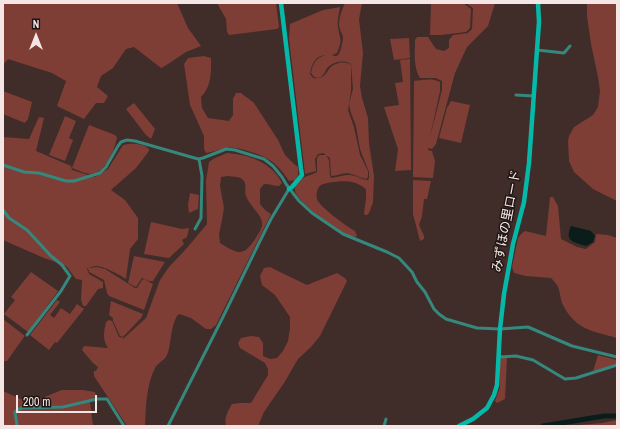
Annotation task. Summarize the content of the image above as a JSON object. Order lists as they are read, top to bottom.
{
  "streets": {
    "street": ["みずほの里ロード"]
  },
  "scale_bar": "200 m",
  "north": "top"
}
